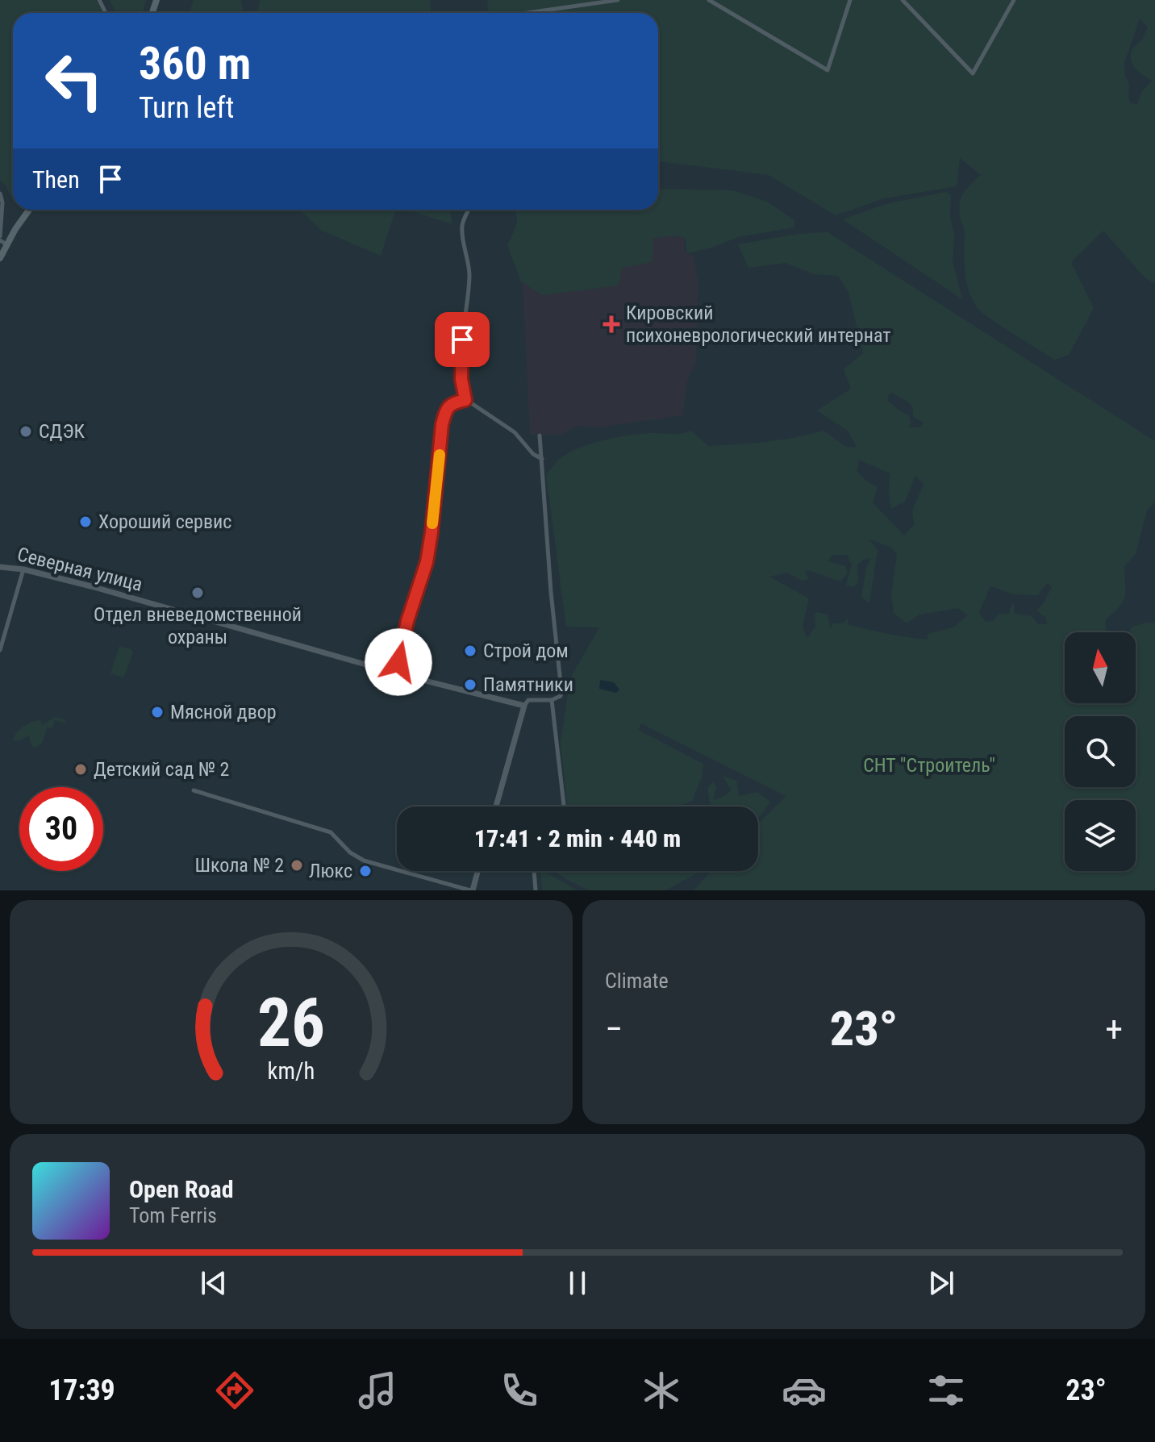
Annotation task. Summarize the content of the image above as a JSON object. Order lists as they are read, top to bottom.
{
  "streets": {
    "street": ["Северная улица"]
  },
  "parks": ["СНТ \"Строитель\""],
  "places": {
    "health": ["Кировский психоневрологический интернат"],
    "other": [
      "СДЭК",
      "Хороший сервис",
      "Отдел вневедомственной охраны",
      "Строй дом",
      "Памятники",
      "Мясной двор",
      "Детский сад № 2",
      "Школа № 2",
      "Люкс"
    ]
  },
  "north": "top",
  "page": {
    "turn": ["360 m", "Turn left"],
    "then": "Then",
    "limit": "30",
    "trip": "17:41 · 2 min · 440 m",
    "tile": "Climate",
    "heat": ["−", "23°", "+"],
    "song": ["Open Road", "Tom Ferris"],
    "tabs": ["17:39", "23°"],
    "gauge": ["26", "km/h"]
  }
}
